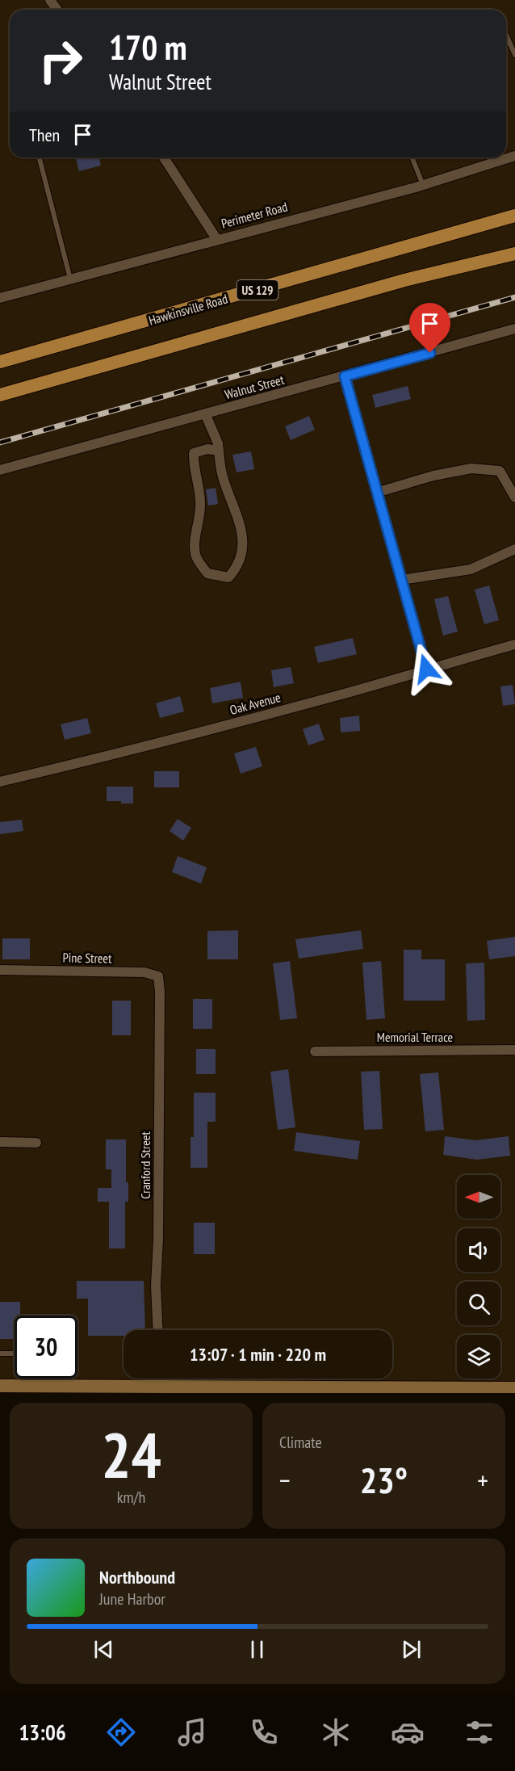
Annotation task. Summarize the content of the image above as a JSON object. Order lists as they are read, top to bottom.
{
  "streets": {
    "main road": ["US 129", "Hawkinsville Road"],
    "street": [
      "Perimeter Road",
      "Walnut Street",
      "Oak Avenue",
      "Pine Street",
      "Memorial Terrace",
      "Cranford Street"
    ]
  },
  "crossings": [
    ["Pine Street", "Cranford Street"]
  ],
  "north": "left",
  "page": {
    "turn": ["170 m", "Walnut Street"],
    "then": "Then",
    "limit": "30",
    "trip": "13:07 · 1 min · 220 m",
    "tile": [
      ["24", "km/h"],
      "Climate"
    ],
    "heat": ["−", "23°", "+"],
    "song": ["Northbound", "June Harbor"],
    "tabs": "13:06"
  }
}
